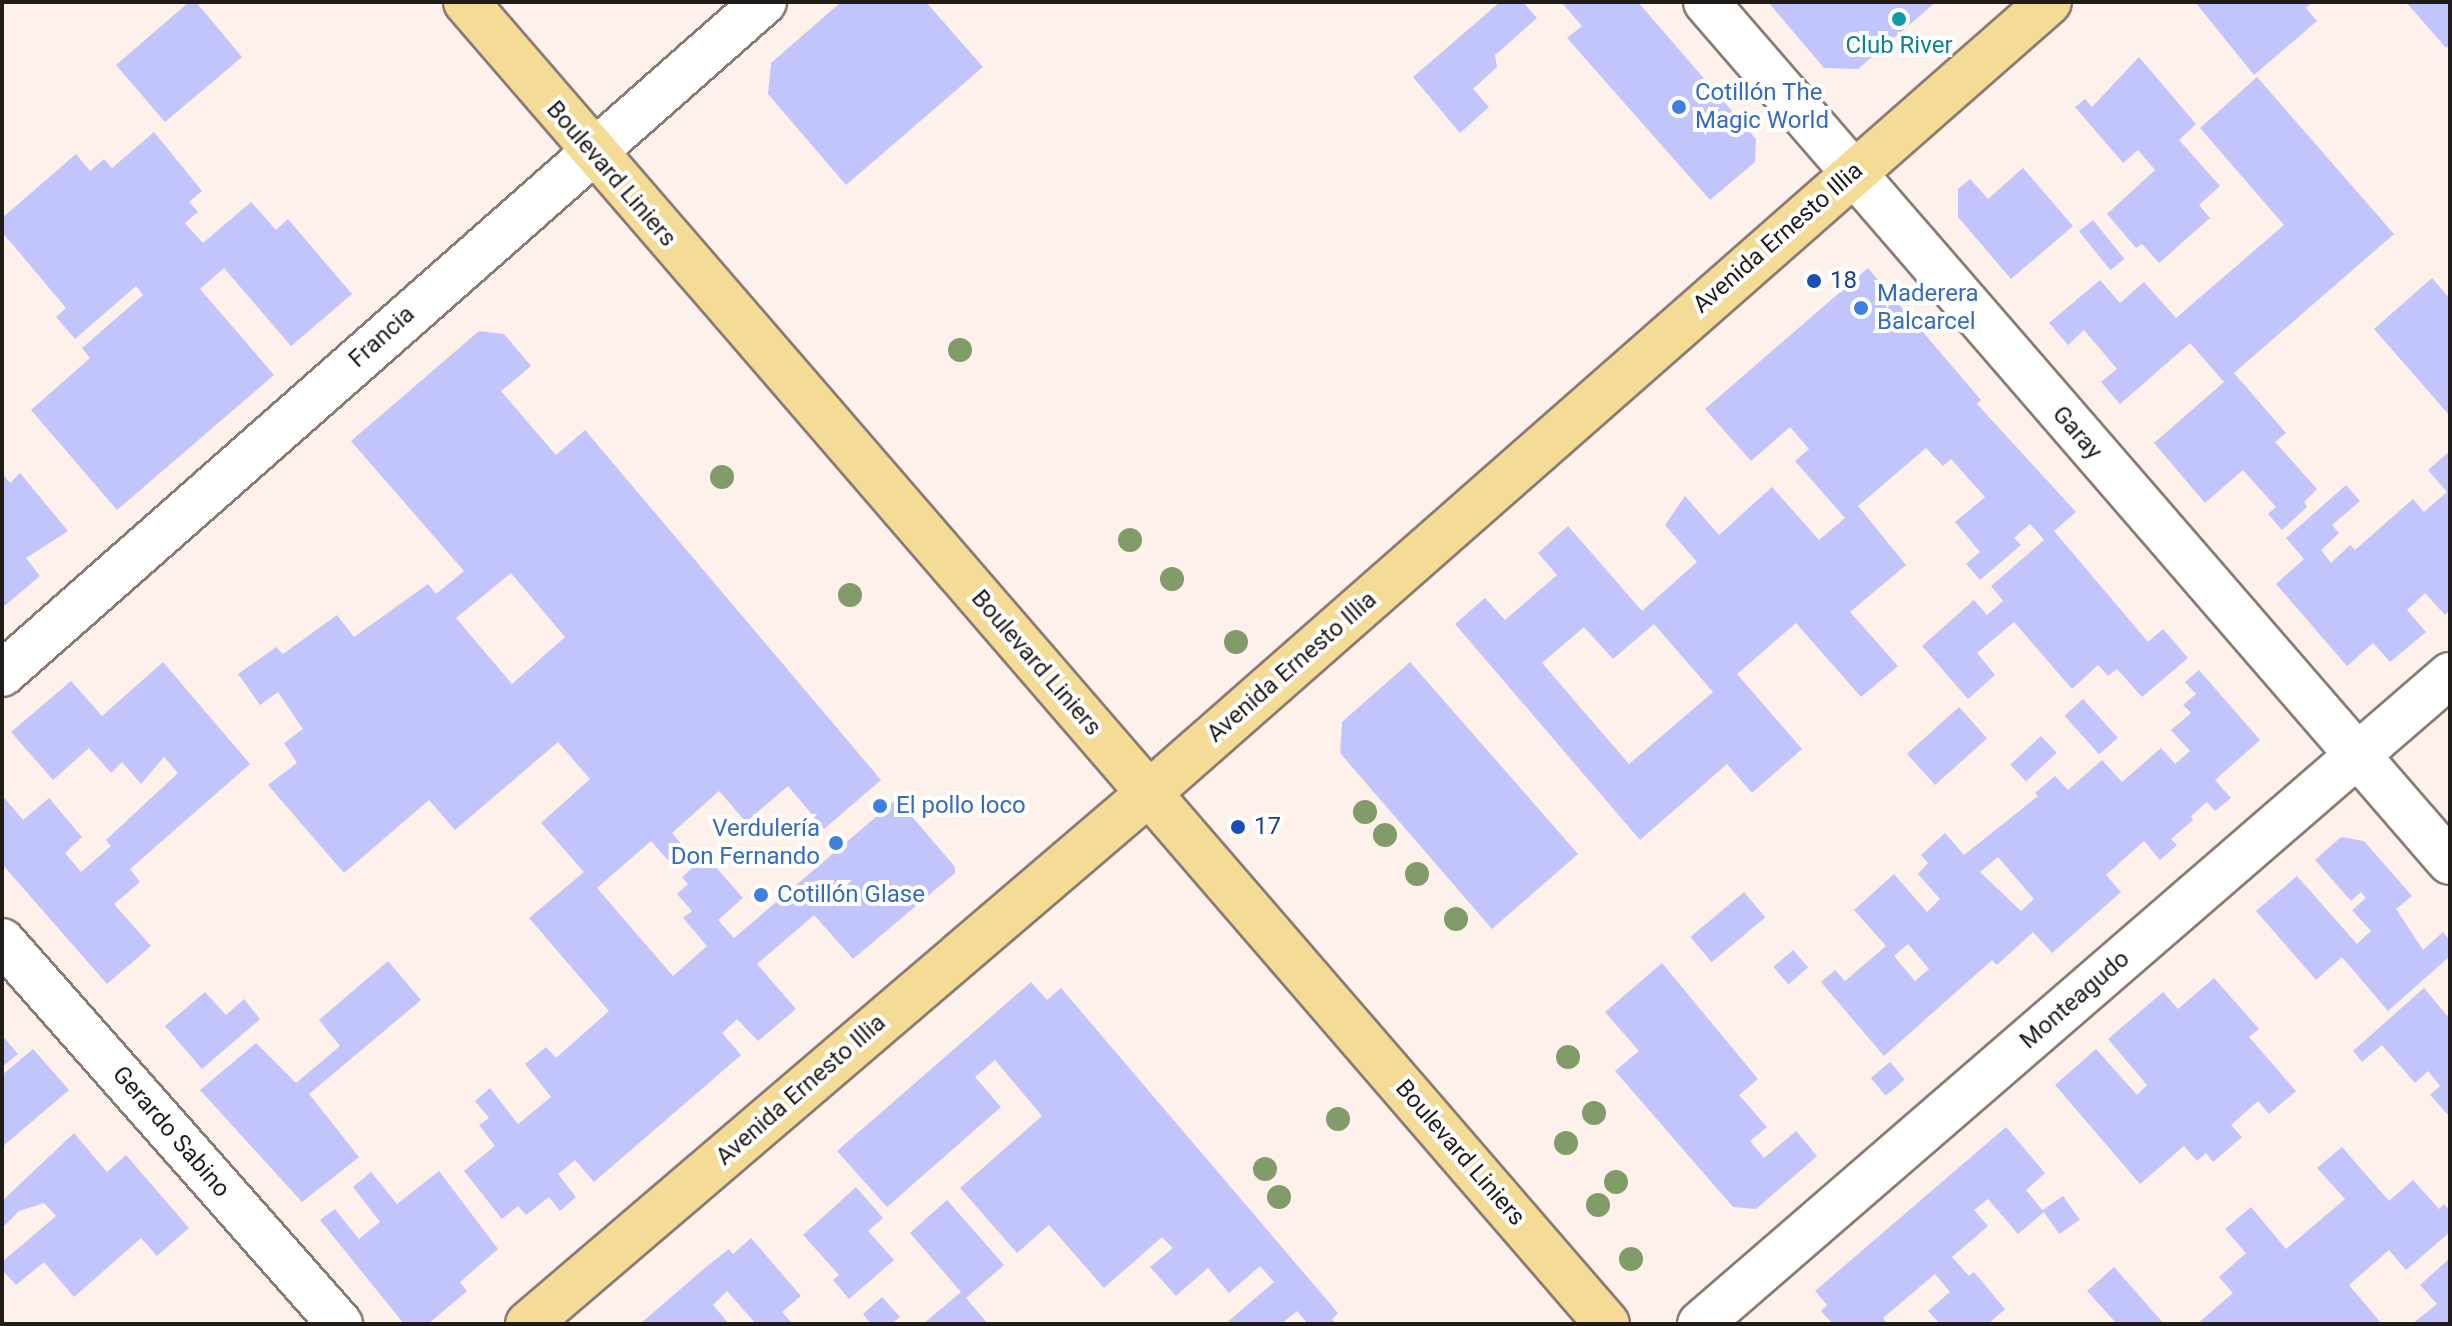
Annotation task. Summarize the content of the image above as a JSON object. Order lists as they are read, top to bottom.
{
  "streets": {
    "main road": ["Boulevard Liniers", "Avenida Ernesto Illia"],
    "street": [
      "Francia",
      "Garay",
      "Monteagudo",
      "Gerardo Sabino"
    ]
  },
  "crossings": [
    ["Boulevard Liniers", "Avenida Ernesto Illia"],
    ["Boulevard Liniers", "Francia"],
    ["Avenida Ernesto Illia", "Garay"],
    ["Garay", "Monteagudo"]
  ],
  "places": [
    "Club River",
    "Cotillón The Magic World",
    "18",
    "Maderera Balcarcel",
    "El pollo loco",
    "17",
    "Verdulería Don Fernando",
    "Cotillón Glase"
  ]
}
